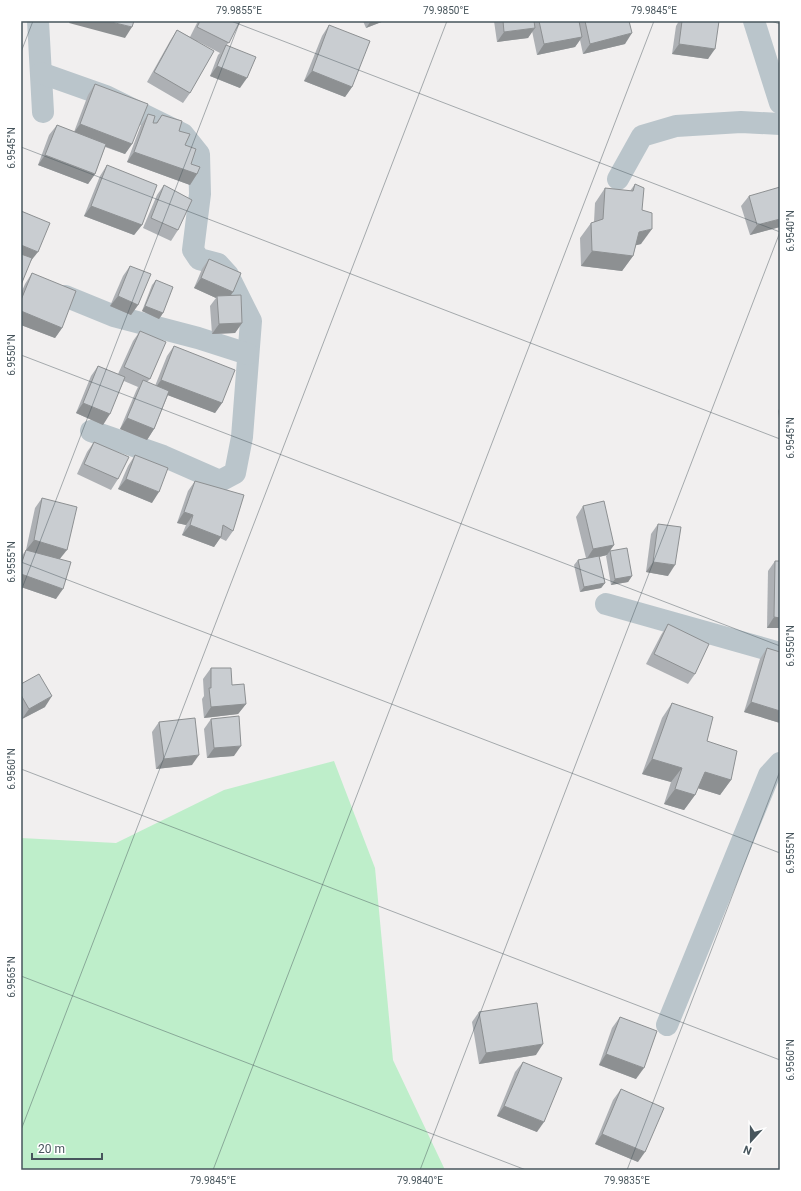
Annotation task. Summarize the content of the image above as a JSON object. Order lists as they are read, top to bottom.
{
  "scale_bar": "20 m",
  "north": "bottom",
  "coordinates": [
    "79.9855°E",
    "79.9850°E",
    "79.9845°E",
    "6.9545°N",
    "6.9540°N",
    "6.9550°N",
    "6.9555°N",
    "6.9560°N",
    "6.9565°N",
    "79.9840°E",
    "79.9835°E"
  ]
}
